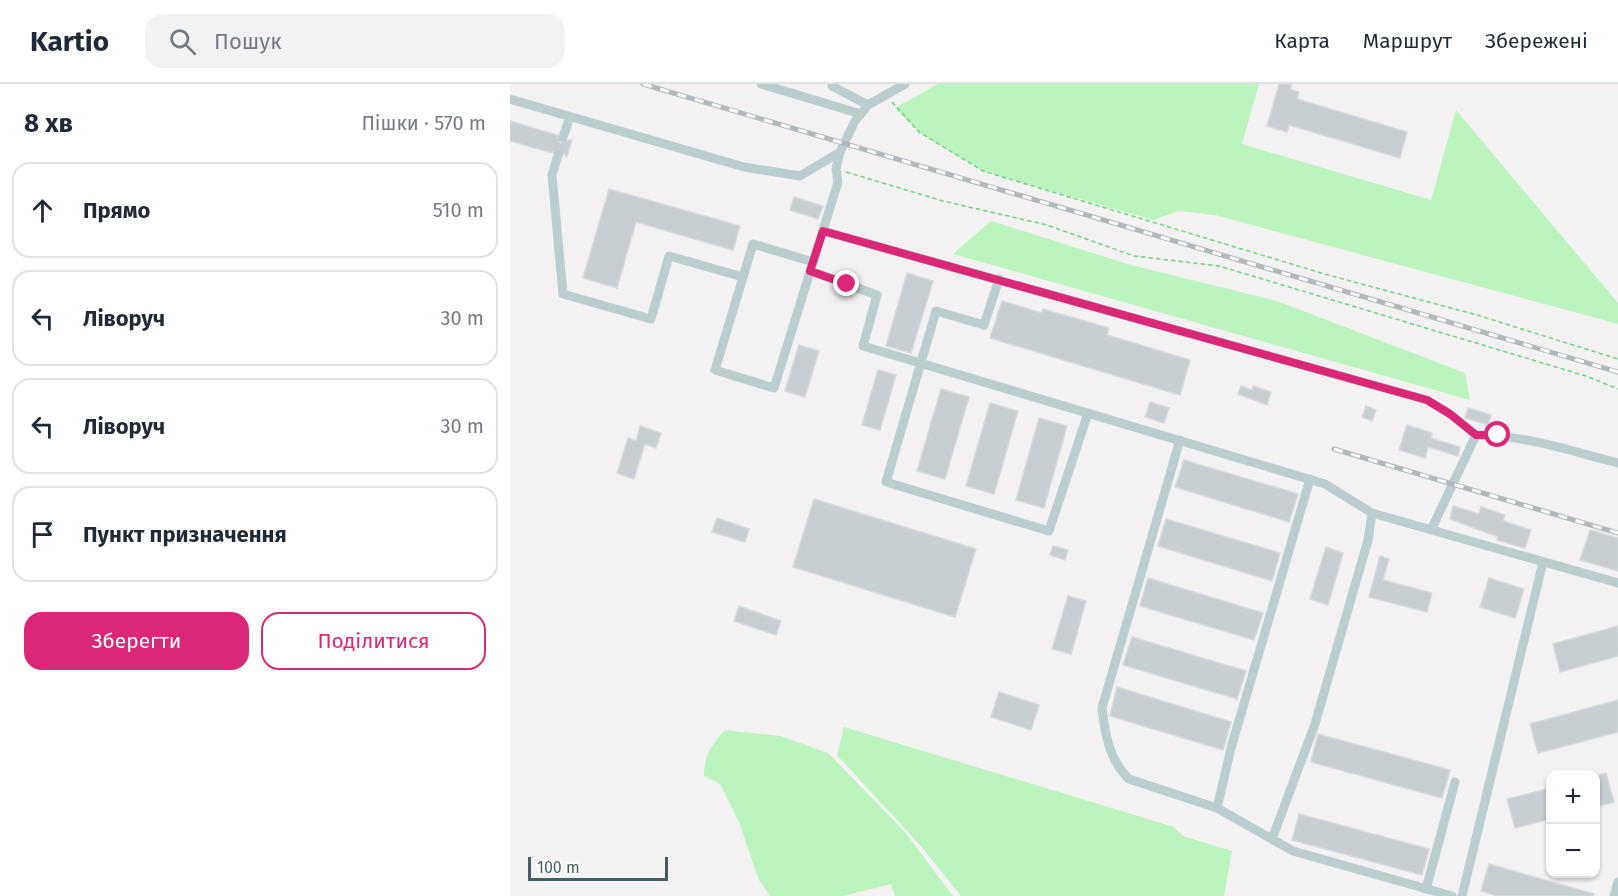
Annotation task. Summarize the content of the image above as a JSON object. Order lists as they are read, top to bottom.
{
  "scale_bar": "100 m",
  "page": {
    "header": "Kartio",
    "search": "Пошук",
    "nav": ["Карта", "Маршрут", "Збережені"],
    "heading": ["8 хв", "Пішки · 570 m"],
    "list": [
      ["Прямо", "510 m"],
      ["Ліворуч", "30 m"],
      ["Ліворуч", "30 m"],
      "Пункт призначення"
    ],
    "buttons": ["Зберегти", "Поділитися"],
    "map_buttons": ["+", "−"],
    "scale": "100 m"
  }
}
